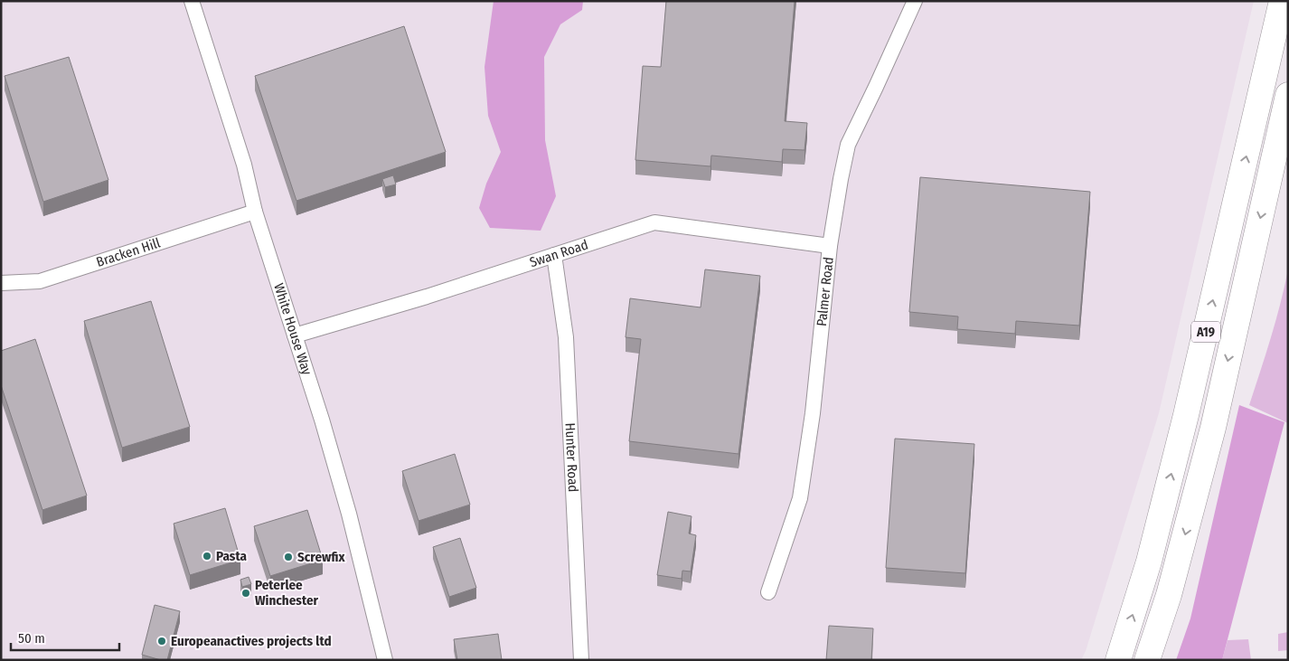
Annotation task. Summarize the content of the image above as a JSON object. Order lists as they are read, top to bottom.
{
  "streets": {
    "highway": ["A19"],
    "street": [
      "Bracken Hill",
      "Swan Road",
      "Palmer Road",
      "White House Way",
      "Hunter Road"
    ]
  },
  "crossings": [
    ["Bracken Hill", "White House Way"],
    ["Swan Road", "Palmer Road"],
    ["Swan Road", "White House Way"],
    ["Swan Road", "Hunter Road"]
  ],
  "places": [
    "Pasta",
    "Screwfix",
    "Peterlee Winchester",
    "Europeanactives projects ltd"
  ],
  "scale_bar": "50 m"
}
